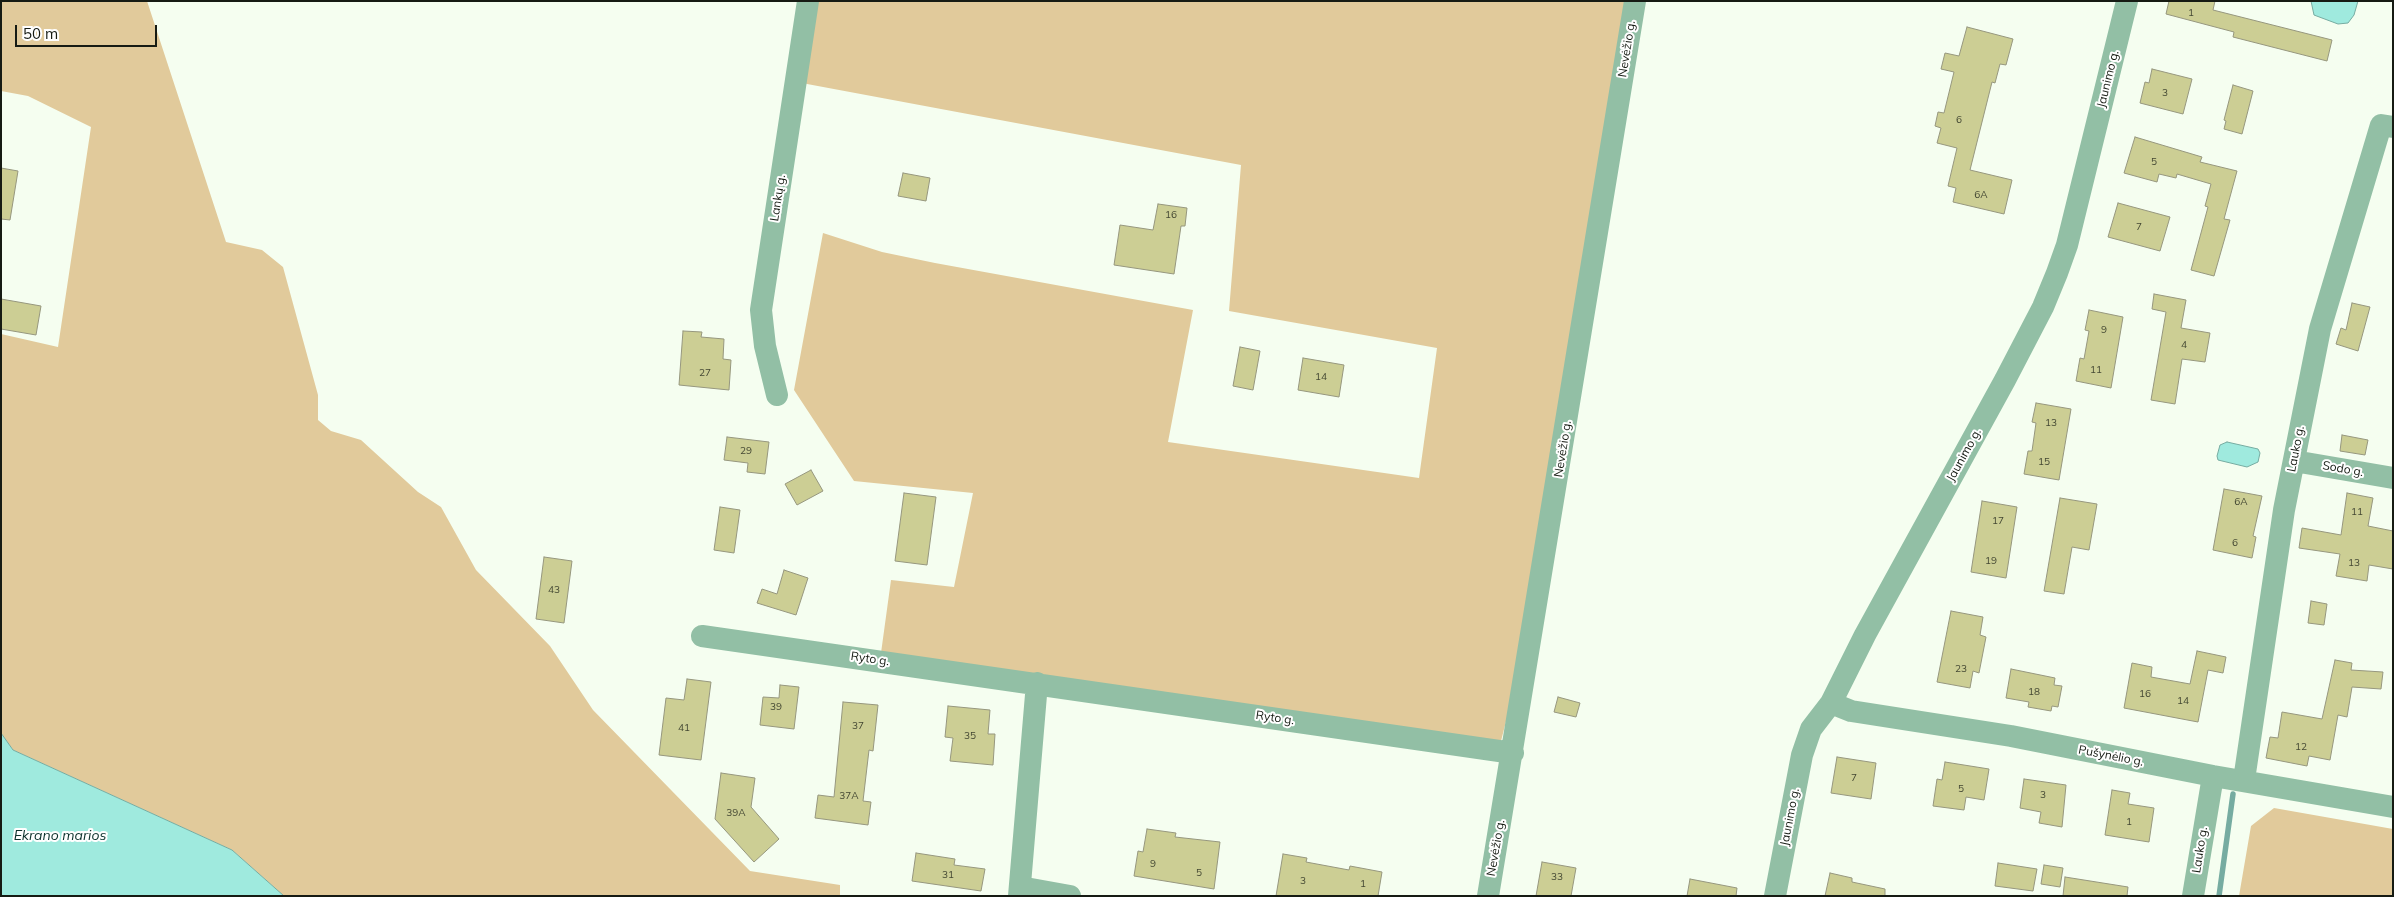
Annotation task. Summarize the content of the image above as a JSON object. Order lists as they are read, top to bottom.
{
  "streets": {
    "street": [
      "Nevėžio g.",
      "Jaunimo g.",
      "Lankų g.",
      "Lauko g.",
      "Sodo g.",
      "Ryto g.",
      "Pušynėlio g."
    ]
  },
  "crossings": [
    ["Nevėžio g.", "Ryto g."],
    ["Jaunimo g.", "Pušynėlio g."],
    ["Lauko g.", "Sodo g."],
    ["Lauko g.", "Pušynėlio g."]
  ],
  "water": ["Ekrano marios"],
  "house_numbers": [
    "1",
    "3",
    "6",
    "5",
    "6A",
    "16",
    "7",
    "9",
    "4",
    "11",
    "27",
    "14",
    "13",
    "29",
    "15",
    "6A",
    "11",
    "17",
    "6",
    "19",
    "13",
    "43",
    "23",
    "18",
    "16",
    "14",
    "39",
    "37",
    "41",
    "35",
    "12",
    "7",
    "5",
    "3",
    "37A",
    "39A",
    "1",
    "9",
    "5",
    "31",
    "33",
    "3",
    "1"
  ],
  "scale_bar": "50 m"
}
